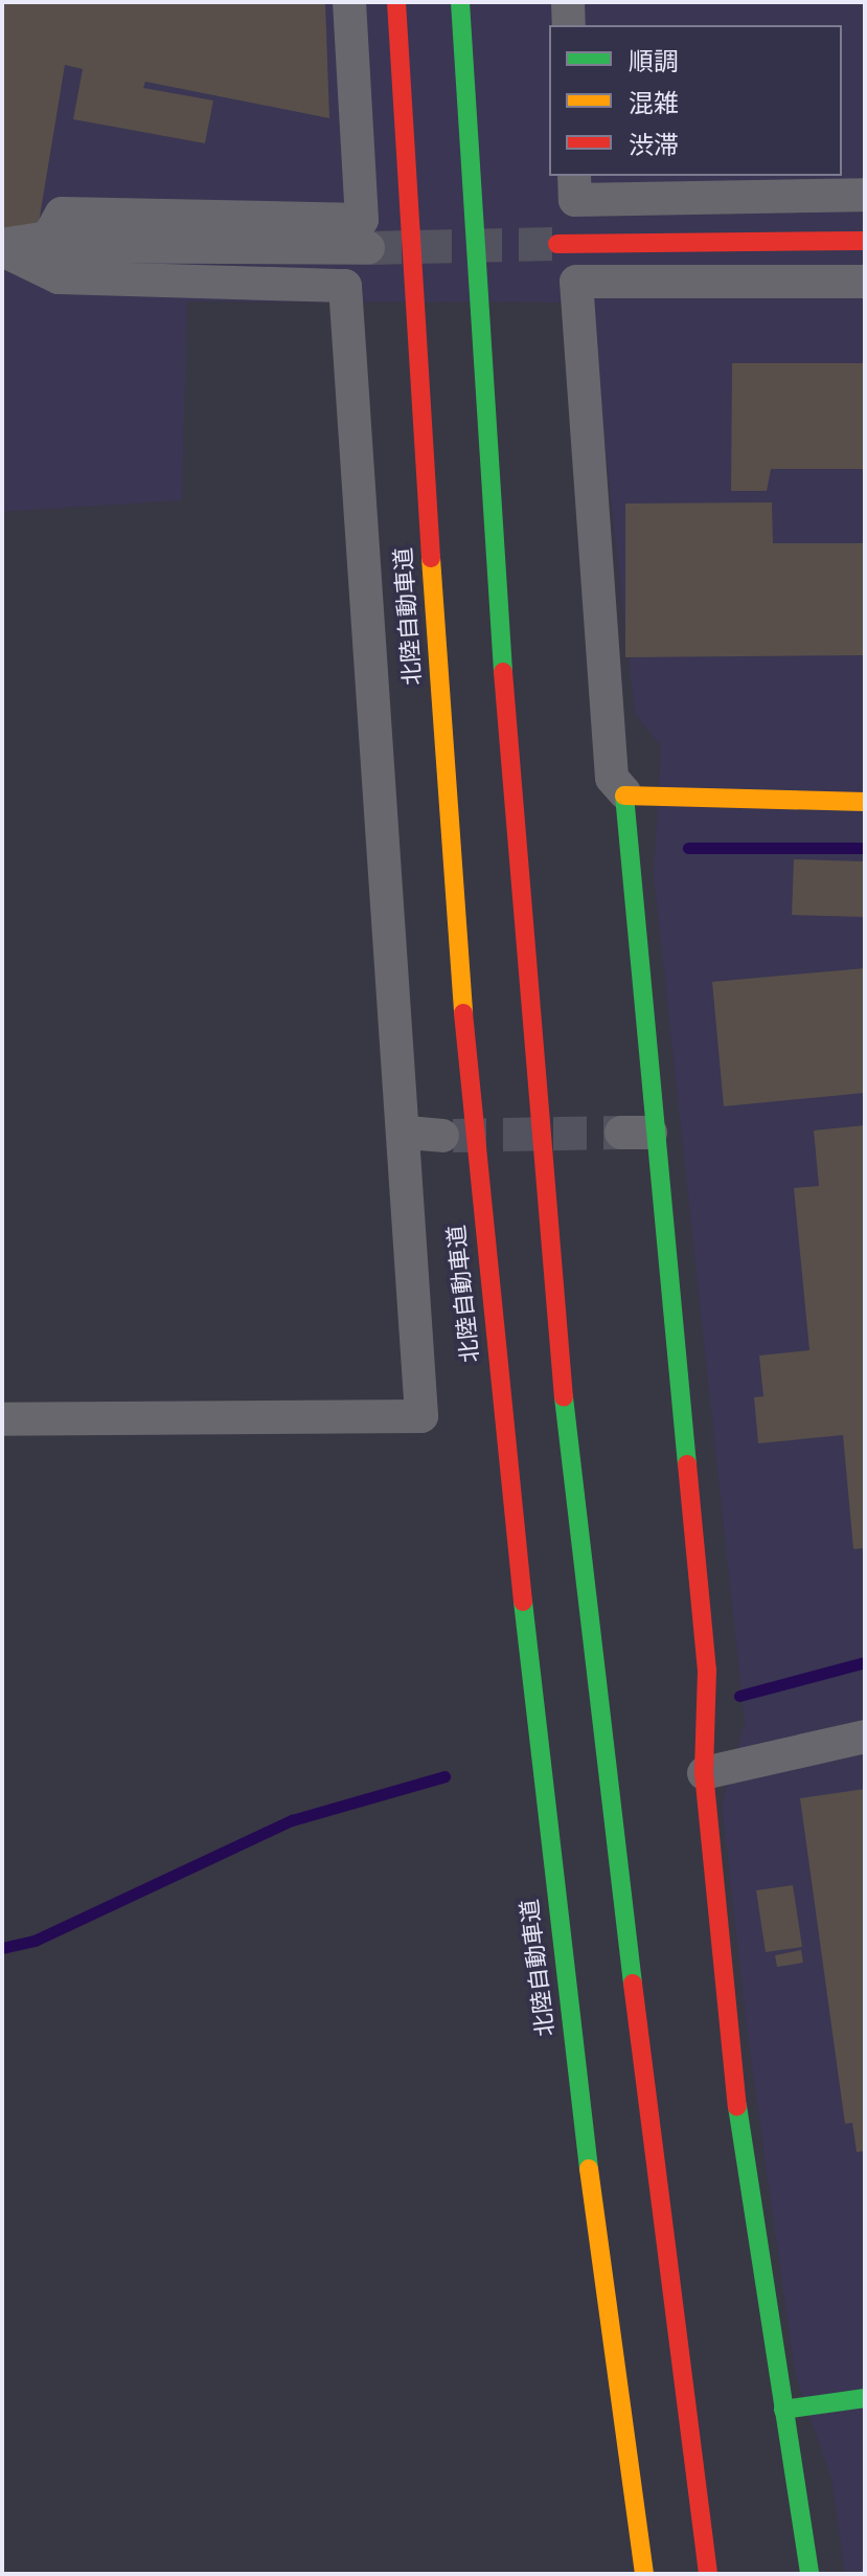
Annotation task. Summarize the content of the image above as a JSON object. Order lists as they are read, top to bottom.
{
  "streets": {
    "main road": ["北陸自動車道"]
  },
  "legend": ["順調", "混雑", "渋滞"]
}
